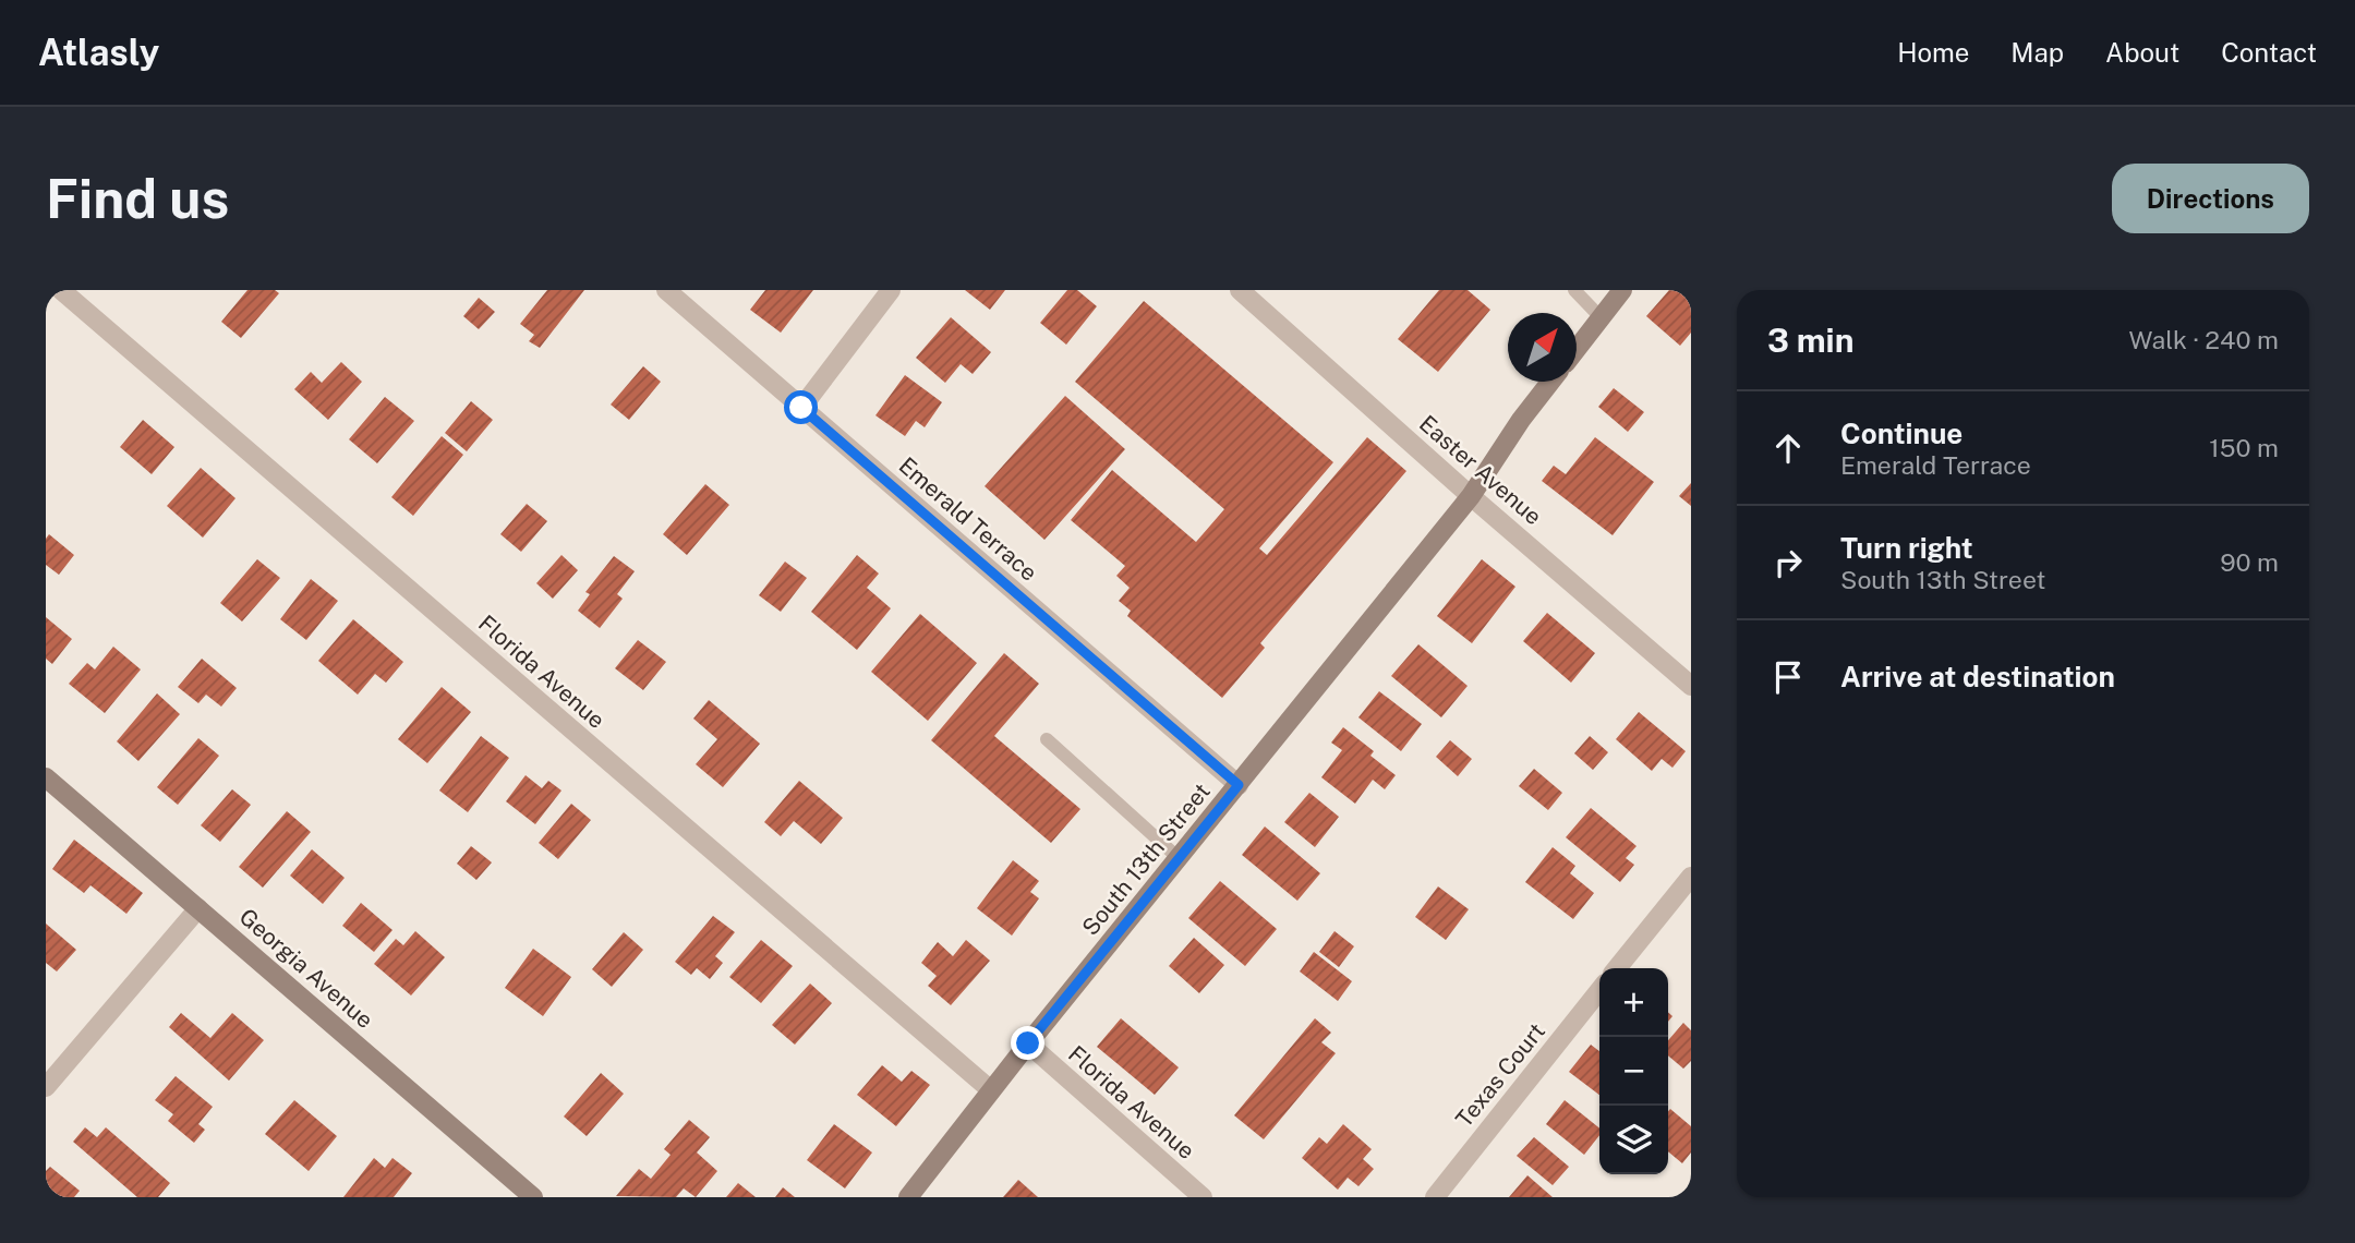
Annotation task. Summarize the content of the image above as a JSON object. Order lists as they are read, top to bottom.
{
  "streets": {
    "street": [
      "Easter Avenue",
      "Emerald Terrace",
      "Florida Avenue",
      "South 13th Street",
      "Georgia Avenue",
      "Texas Court"
    ]
  },
  "crossings": [
    ["Easter Avenue", "South 13th Street"],
    ["Emerald Terrace", "South 13th Street"],
    ["Florida Avenue", "South 13th Street"]
  ],
  "north": "top right",
  "page": {
    "header": "Atlasly",
    "nav": [
      "Home",
      "Map",
      "About",
      "Contact"
    ],
    "buttons": "Directions",
    "title": "Find us",
    "heading": ["3 min", "Walk · 240 m"],
    "list": [
      ["Continue", "Emerald Terrace", "150 m"],
      ["Turn right", "South 13th Street", "90 m"],
      "Arrive at destination"
    ],
    "map_buttons": ["+", "−"]
  }
}
